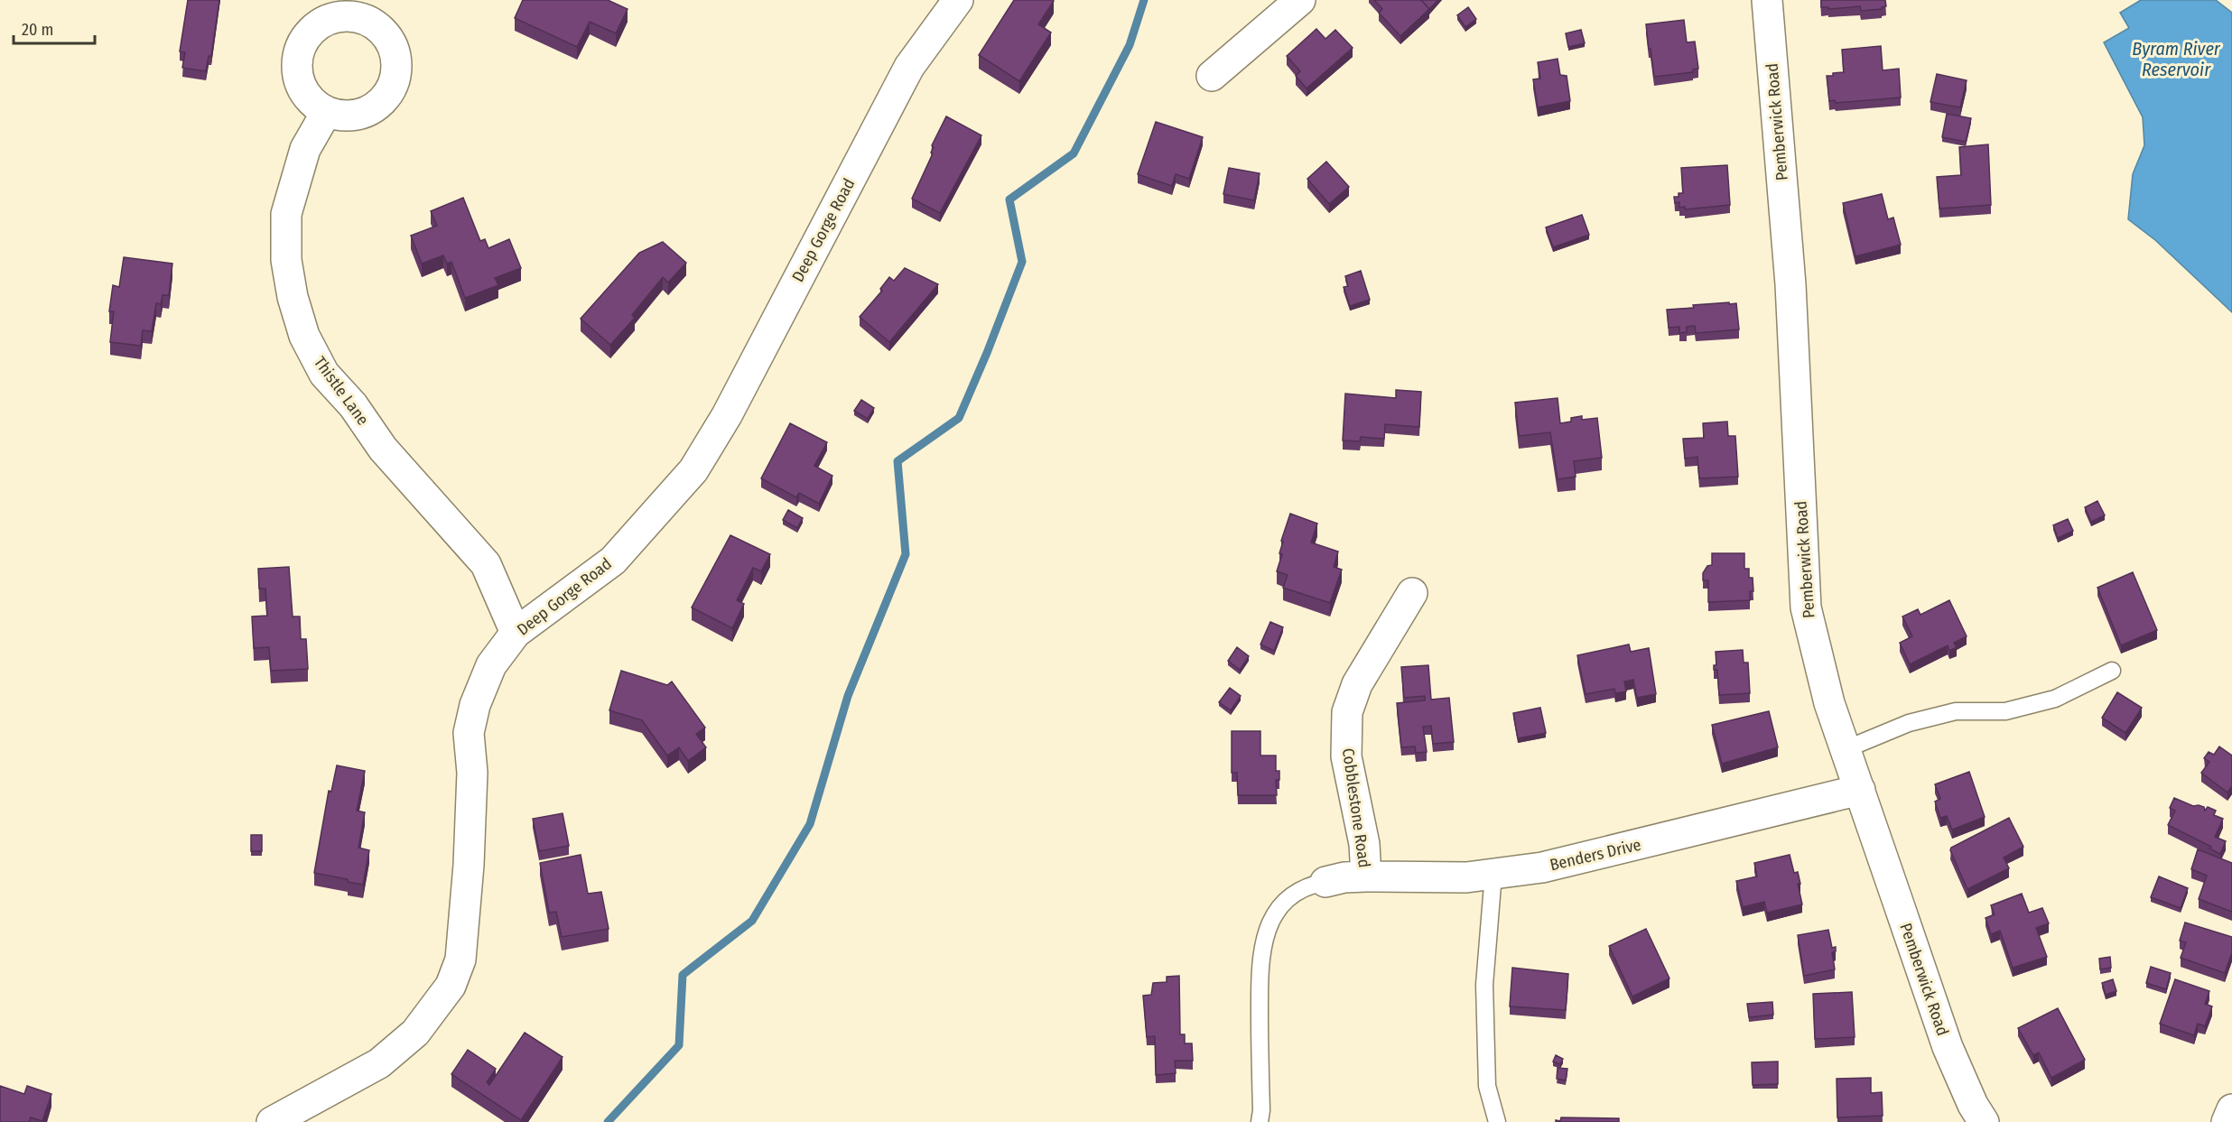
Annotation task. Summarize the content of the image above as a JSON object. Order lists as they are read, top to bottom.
{
  "streets": {
    "street": [
      "Pemberwick Road",
      "Deep Gorge Road",
      "Thistle Lane",
      "Cobblestone Road",
      "Benders Drive"
    ]
  },
  "crossings": [
    ["Pemberwick Road", "Benders Drive"],
    ["Deep Gorge Road", "Thistle Lane"],
    ["Cobblestone Road", "Benders Drive"]
  ],
  "water": ["Byram River Reservoir"],
  "scale_bar": "20 m"
}
